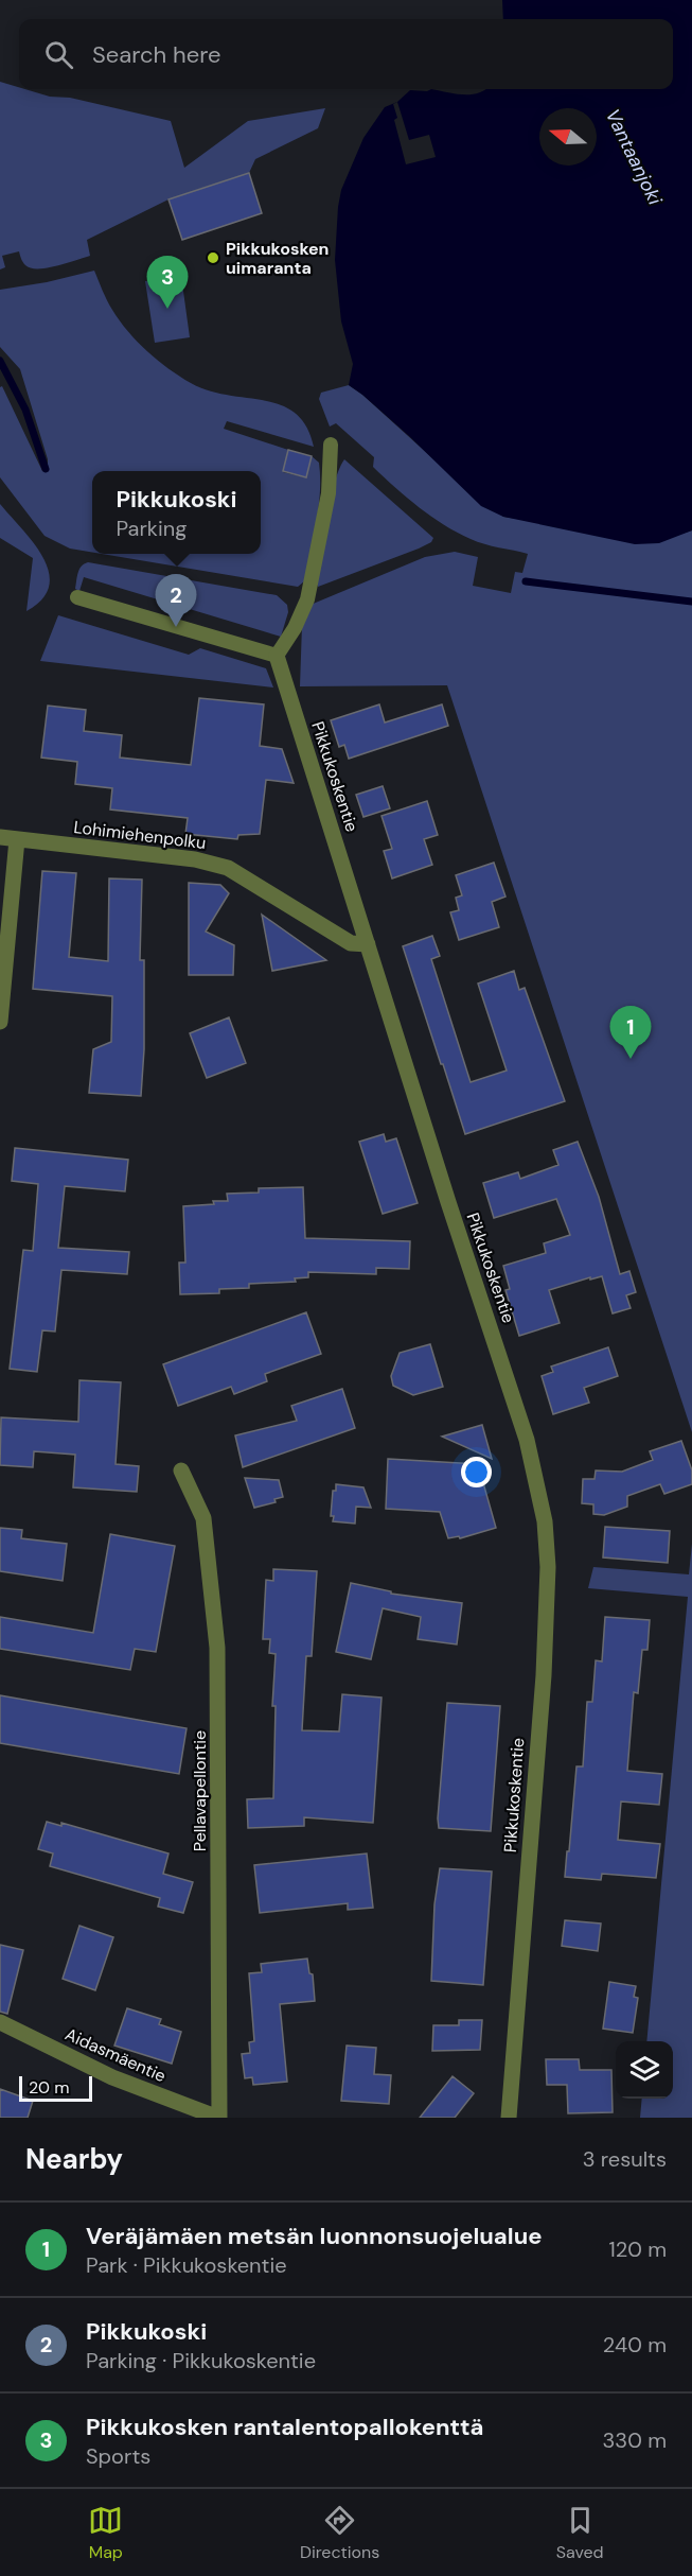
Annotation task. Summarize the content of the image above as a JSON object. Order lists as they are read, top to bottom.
{
  "streets": {
    "street": [
      "Pikkukoskentie",
      "Lohimiehenpolku",
      "Pellavapellontie",
      "Aidasmäentie"
    ]
  },
  "crossings": [
    ["Pikkukoskentie", "Lohimiehenpolku"],
    ["Pellavapellontie", "Aidasmäentie"]
  ],
  "water": ["Vantaanjoki"],
  "places": ["Pikkukosken uimaranta"],
  "scale_bar": "20 m",
  "north": "left",
  "page": {
    "search": "Search here",
    "pins": ["3", "2", "1"],
    "popup": ["Pikkukoski", "Parking"],
    "scale": "20 m",
    "heading": ["Nearby", "3 results"],
    "list": [
      {
        "mark": "1",
        "name": "Veräjämäen metsän luonnonsuojelualue",
        "note": "Park · Pikkukoskentie",
        "value": "120 m"
      },
      {
        "mark": "2",
        "name": "Pikkukoski",
        "note": "Parking · Pikkukoskentie",
        "value": "240 m"
      },
      {
        "mark": "3",
        "name": "Pikkukosken rantalentopallokenttä",
        "note": "Sports",
        "value": "330 m"
      }
    ],
    "nav": ["Map", "Directions", "Saved"]
  }
}
